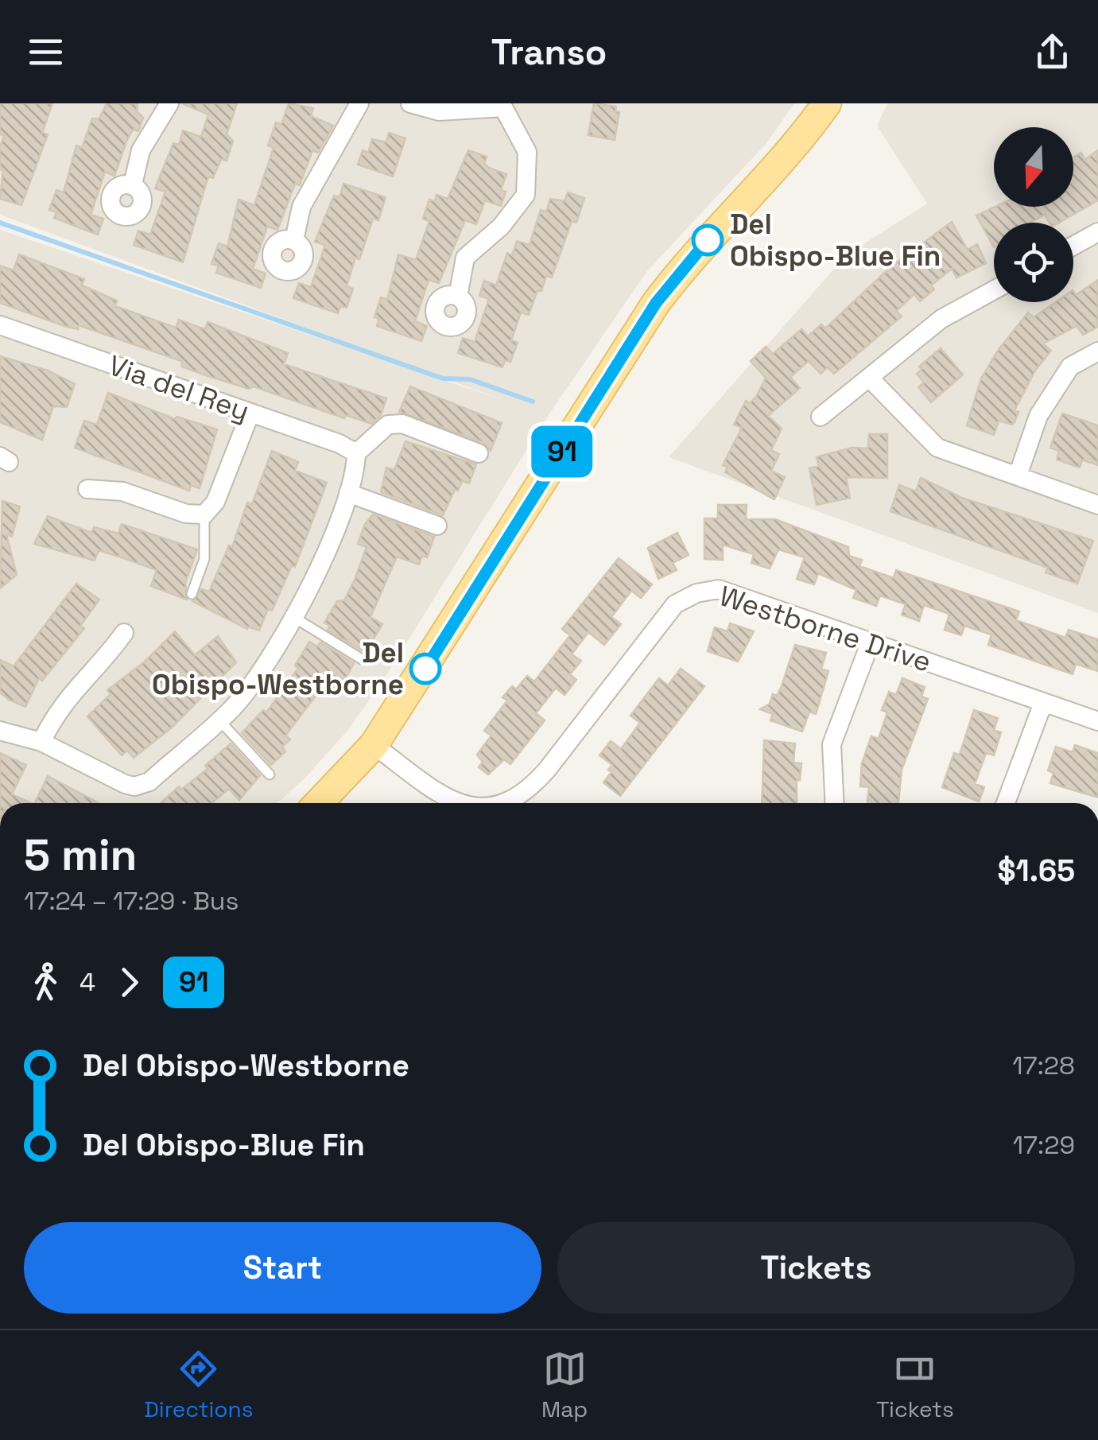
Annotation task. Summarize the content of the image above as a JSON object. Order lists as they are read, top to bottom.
{
  "streets": {
    "street": ["Via del Rey", "Westborne Drive"]
  },
  "places": ["Del Obispo-Blue Fin", "Del Obispo-Westborne"],
  "lines": ["bus line 91"],
  "north": "bottom",
  "page": {
    "header": "Transo",
    "on_map": "91",
    "heading": ["5 min", "17:24 – 17:29 · Bus", "$1.65"],
    "legs": ["4", "91"],
    "list": [
      {
        "name": "Del Obispo-Westborne",
        "value": "17:28"
      },
      {
        "name": "Del Obispo-Blue Fin",
        "value": "17:29"
      }
    ],
    "buttons": ["Start", "Tickets"],
    "tabs": ["Directions", "Map", "Tickets"]
  }
}
